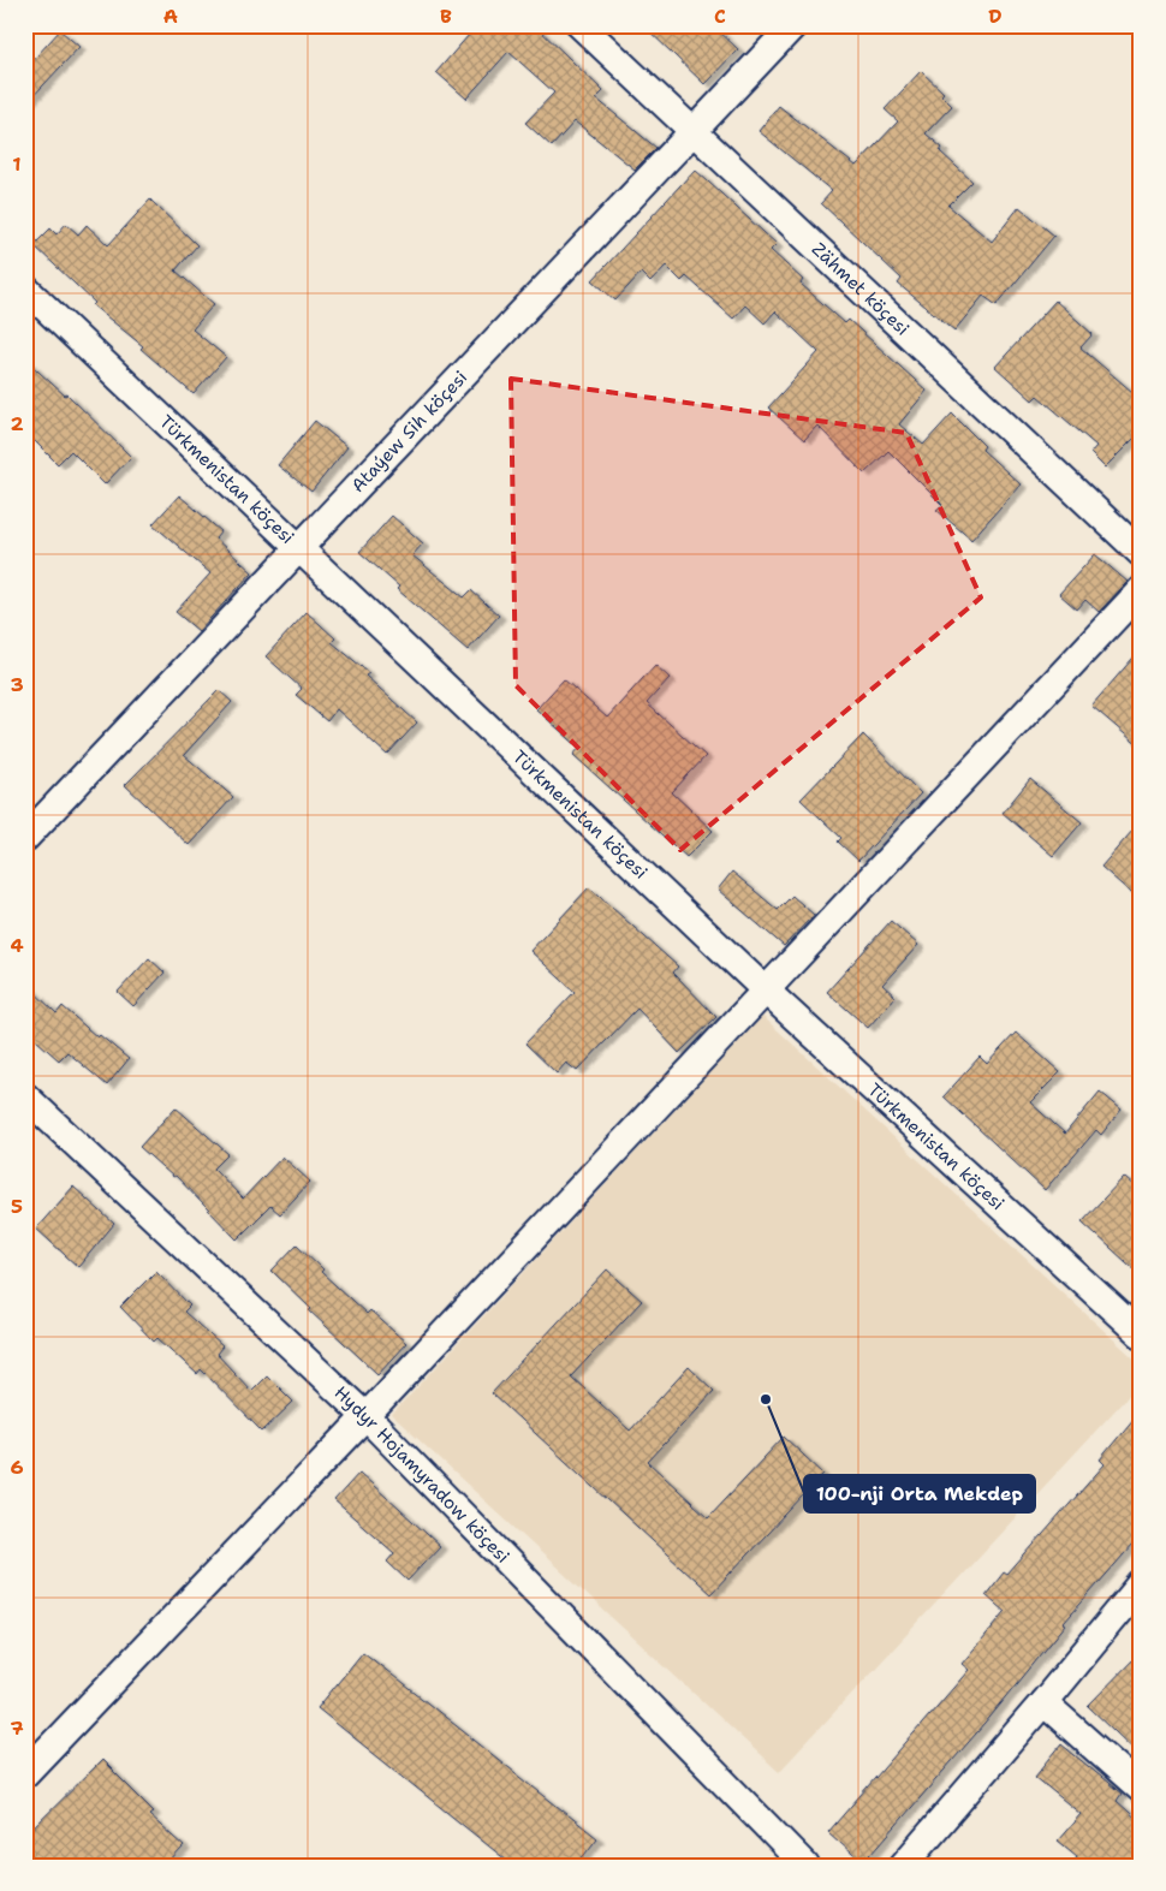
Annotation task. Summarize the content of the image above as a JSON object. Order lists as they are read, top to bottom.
{
  "streets": {
    "street": [
      "Zähmet köçesi",
      "Ataýew Sih köçesi",
      "Türkmenistan köçesi",
      "Hydyr Hojamyradow köçesi"
    ]
  },
  "crossings": [
    ["Zähmet köçesi", "Ataýew Sih köçesi"],
    ["Ataýew Sih köçesi", "Türkmenistan köçesi"]
  ],
  "places": ["100-nji Orta Mekdep"],
  "grid": {
    "columns": [
      "A",
      "B",
      "C",
      "D"
    ],
    "rows": [
      "1",
      "2",
      "3",
      "4",
      "5",
      "6",
      "7"
    ]
  }
}
